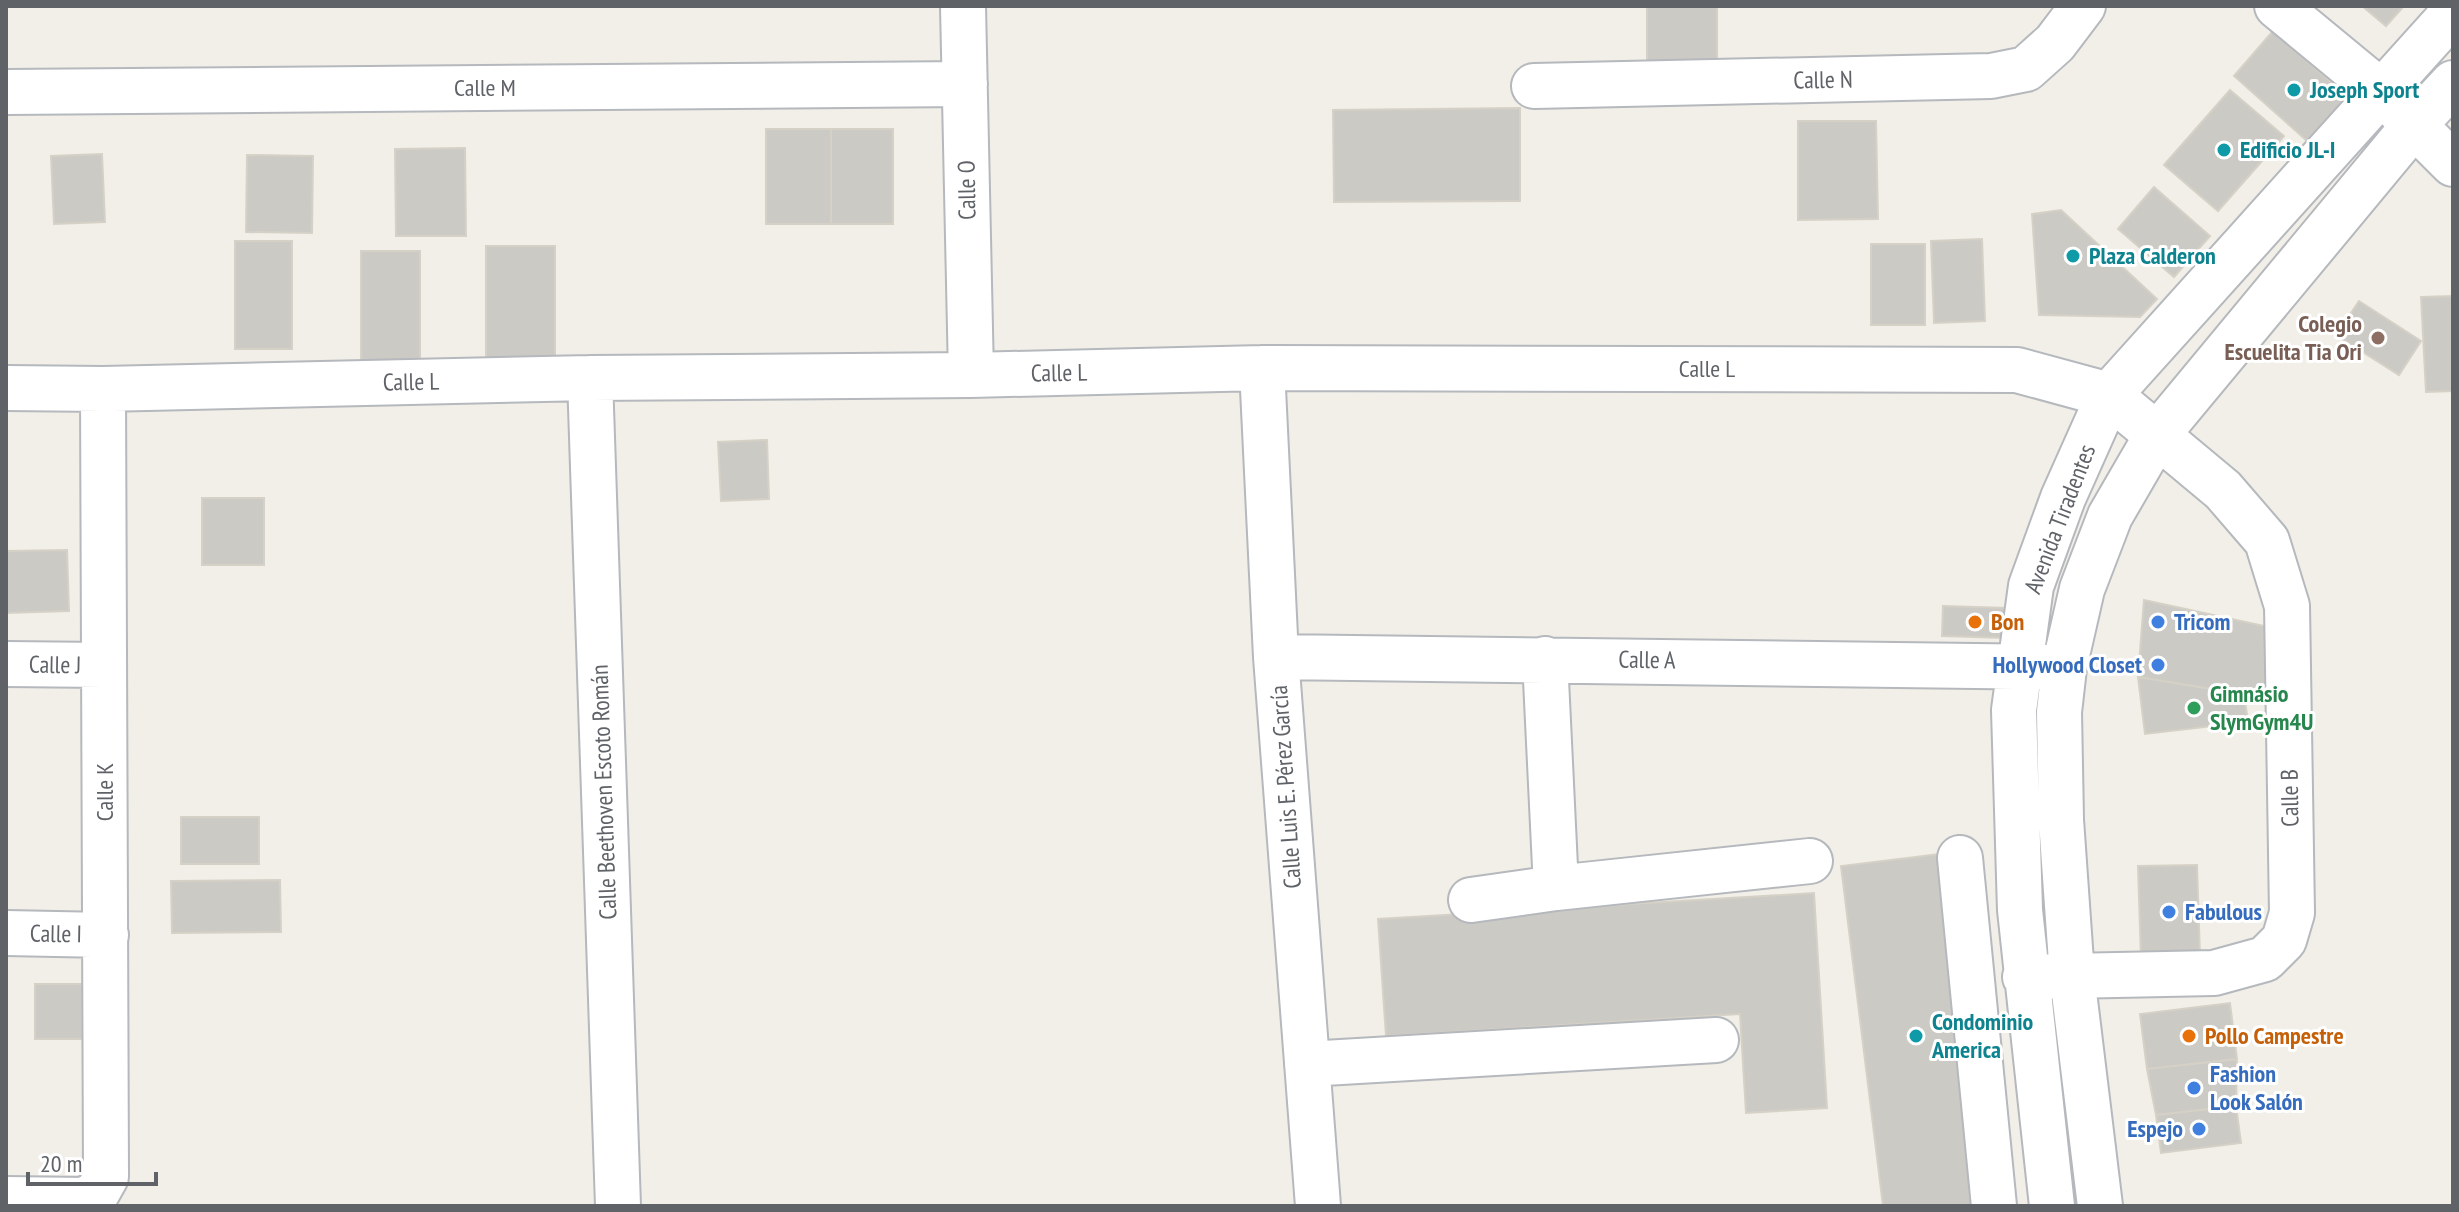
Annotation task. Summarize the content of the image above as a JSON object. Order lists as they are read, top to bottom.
{
  "streets": {
    "street": [
      "Calle N",
      "Calle M",
      "Calle O",
      "Calle L",
      "Avenida Tiradentes",
      "Calle A",
      "Calle J",
      "Calle Luis E. Pérez García",
      "Calle K",
      "Calle Beethoven Escoto Román",
      "Calle B",
      "Calle I"
    ]
  },
  "crossings": [
    ["Calle M", "Calle O"],
    ["Calle O", "Calle L"],
    ["Calle L", "Avenida Tiradentes"],
    ["Calle L", "Calle Luis E. Pérez García"],
    ["Calle L", "Calle K"],
    ["Calle L", "Calle Beethoven Escoto Román"],
    ["Calle L", "Calle B"],
    ["Avenida Tiradentes", "Calle A"],
    ["Avenida Tiradentes", "Calle B"],
    ["Calle A", "Calle Luis E. Pérez García"],
    ["Calle J", "Calle K"],
    ["Calle K", "Calle I"]
  ],
  "places": [
    "Joseph Sport",
    "Edificio JL-I",
    "Plaza Calderon",
    "Colegio Escuelita Tia Ori",
    "Bon",
    "Tricom",
    "Hollywood Closet",
    "Gimnásio SlymGym4U",
    "Fabulous",
    "Condominio America",
    "Pollo Campestre",
    "Fashion Look Salón",
    "Espejo"
  ],
  "scale_bar": "20 m"
}
